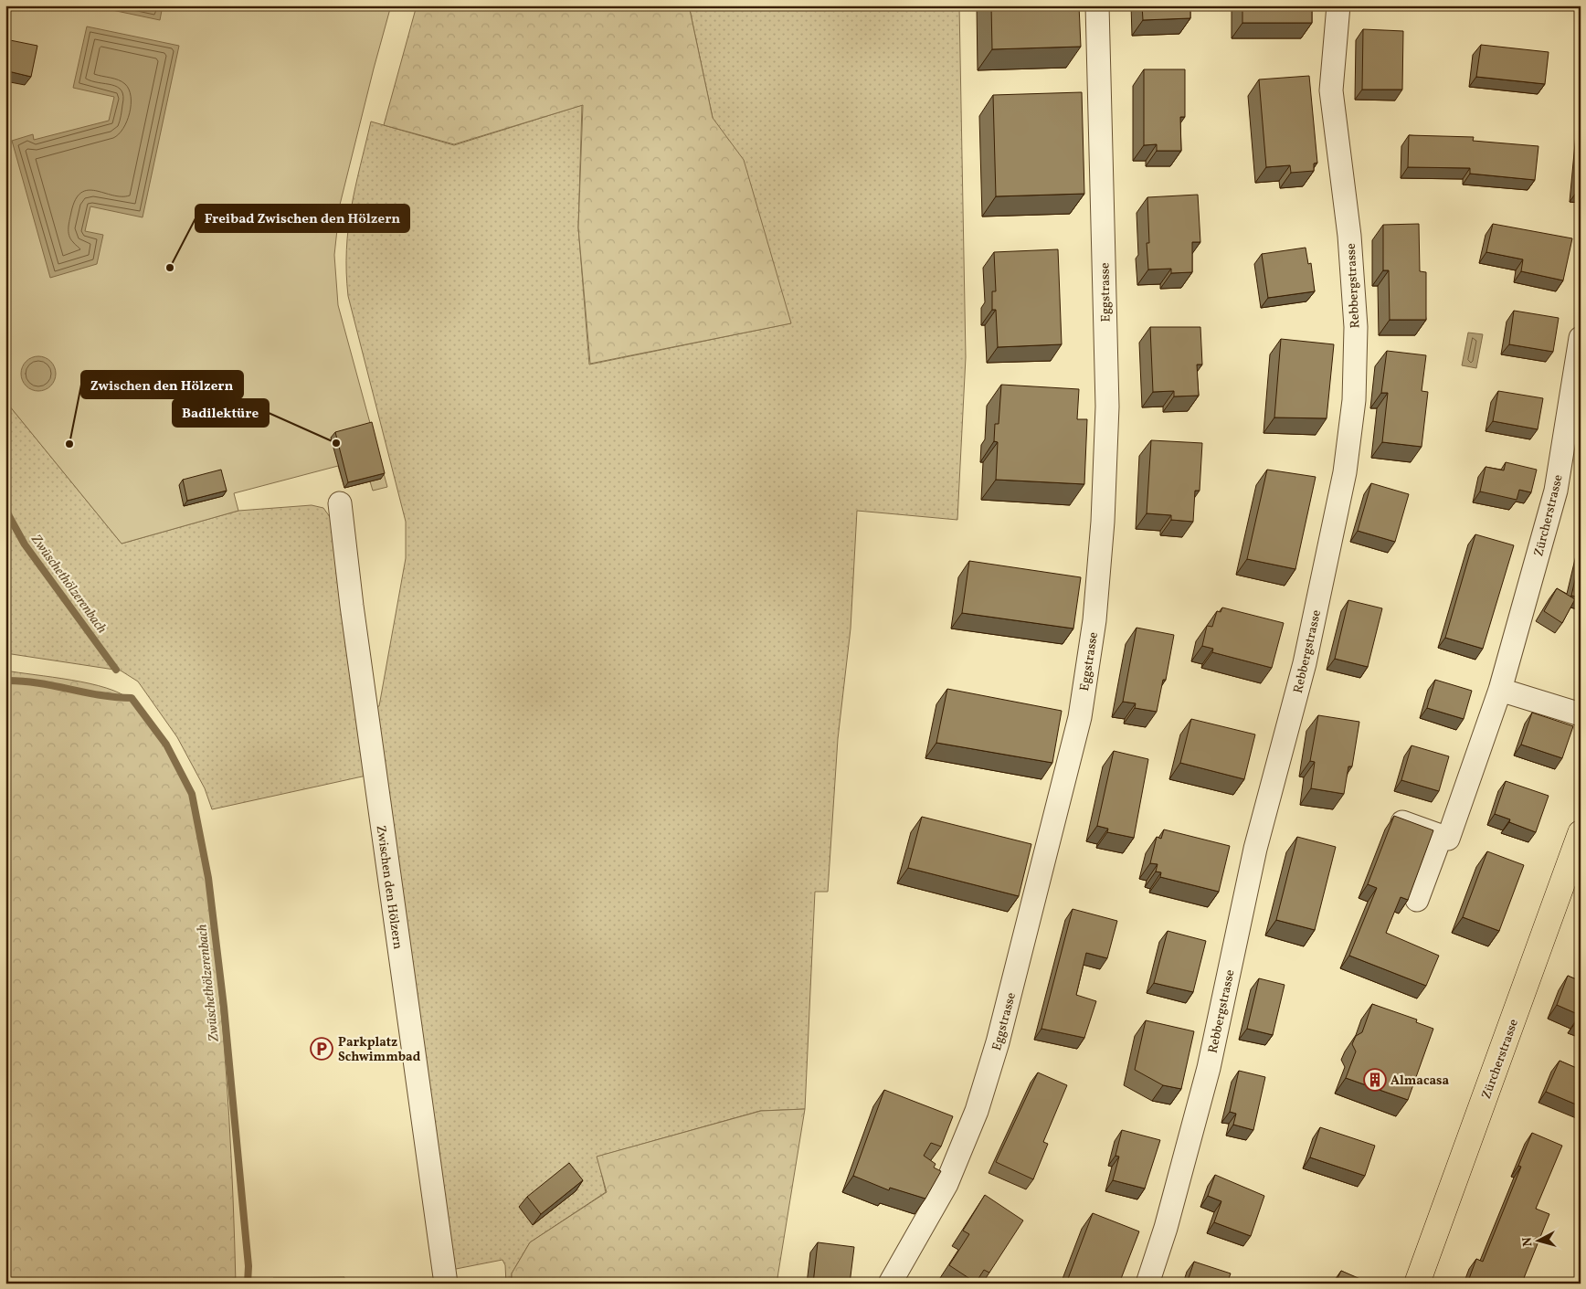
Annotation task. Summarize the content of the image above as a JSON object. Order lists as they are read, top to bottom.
{
  "streets": {
    "main road": ["Zürcherstrasse"],
    "street": ["Rebbergstrasse", "Eggstrasse", "Zwischen den Hölzern"]
  },
  "water": ["Zwüschethölzerenbach"],
  "places": {
    "other": ["Freibad Zwischen den Hölzern", "Badilektüre", "Zwischen den Hölzern"],
    "parking": ["Parkplatz Schwimmbad"],
    "building": ["Almacasa"]
  },
  "north": "left"
}
